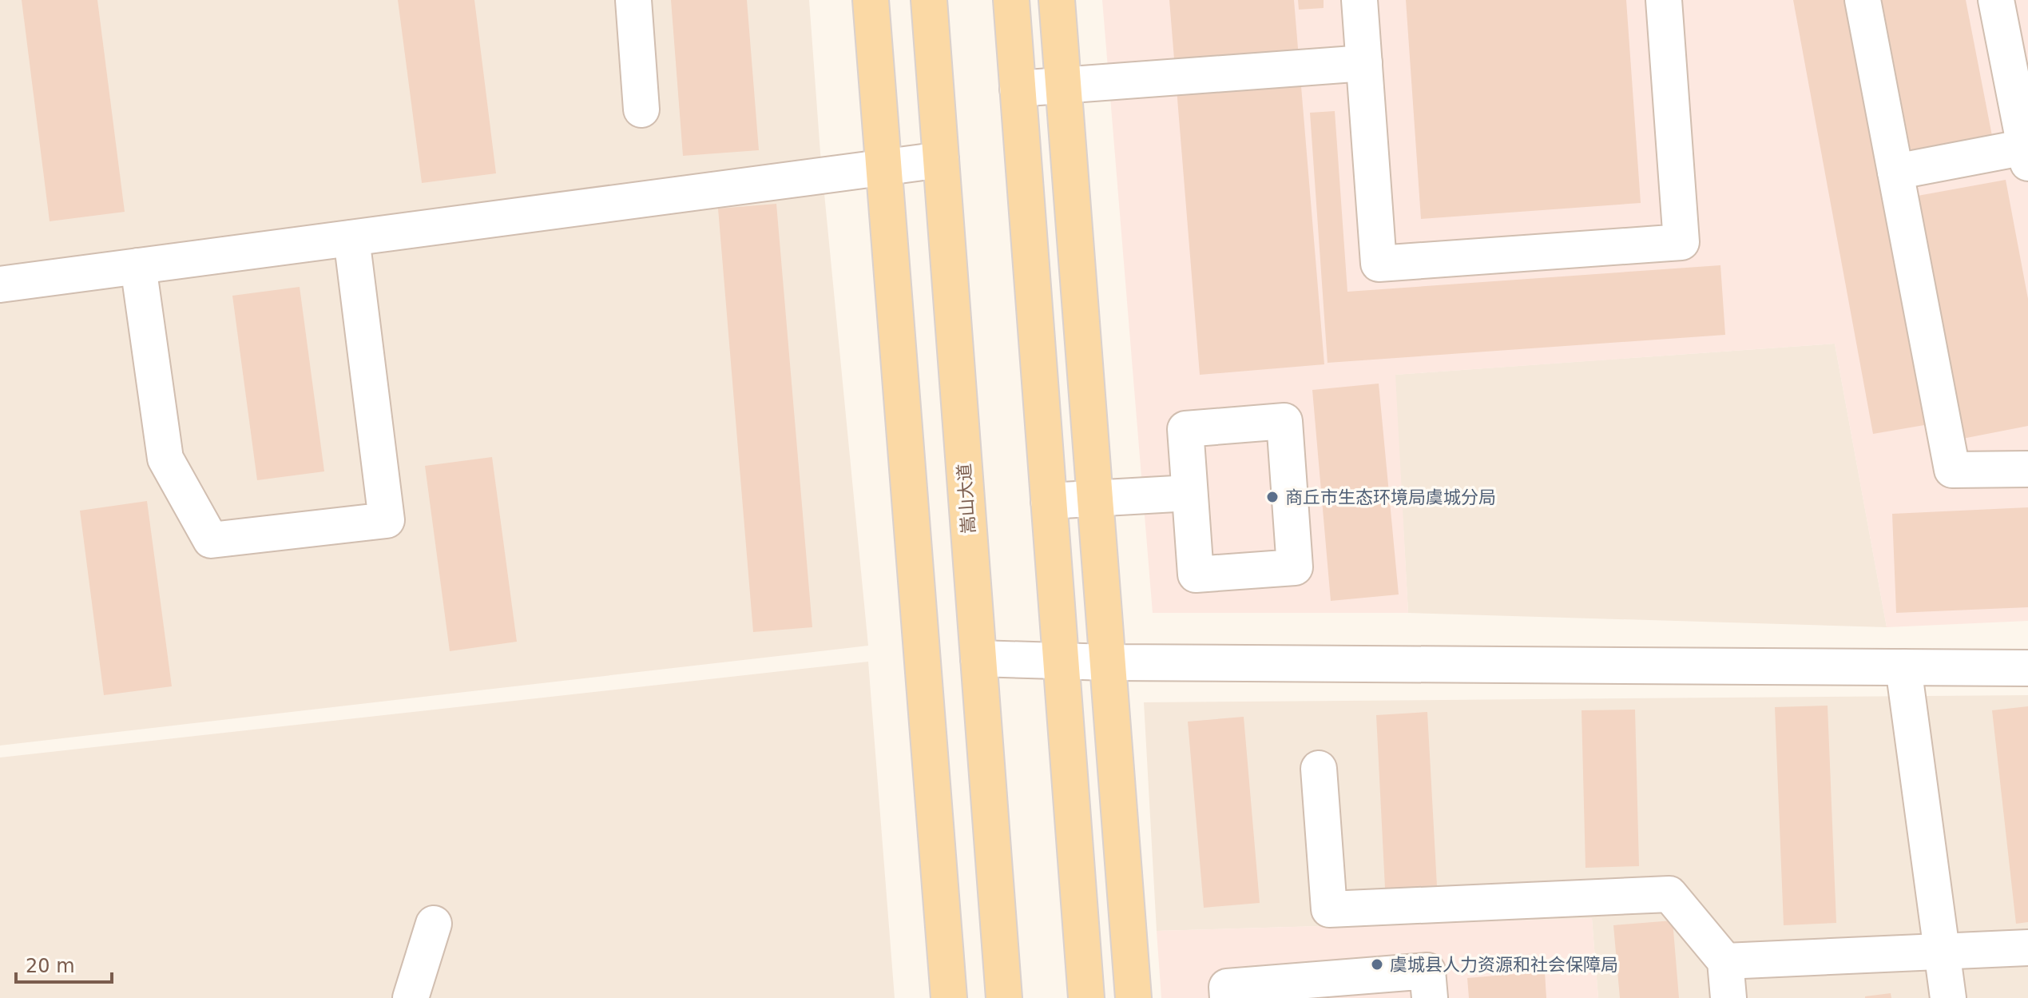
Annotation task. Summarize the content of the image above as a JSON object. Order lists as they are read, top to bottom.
{
  "streets": {
    "main road": ["嵩山大道"]
  },
  "places": ["商丘市生态环境局虞城分局", "虞城县人力资源和社会保障局"],
  "scale_bar": "20 m"
}
